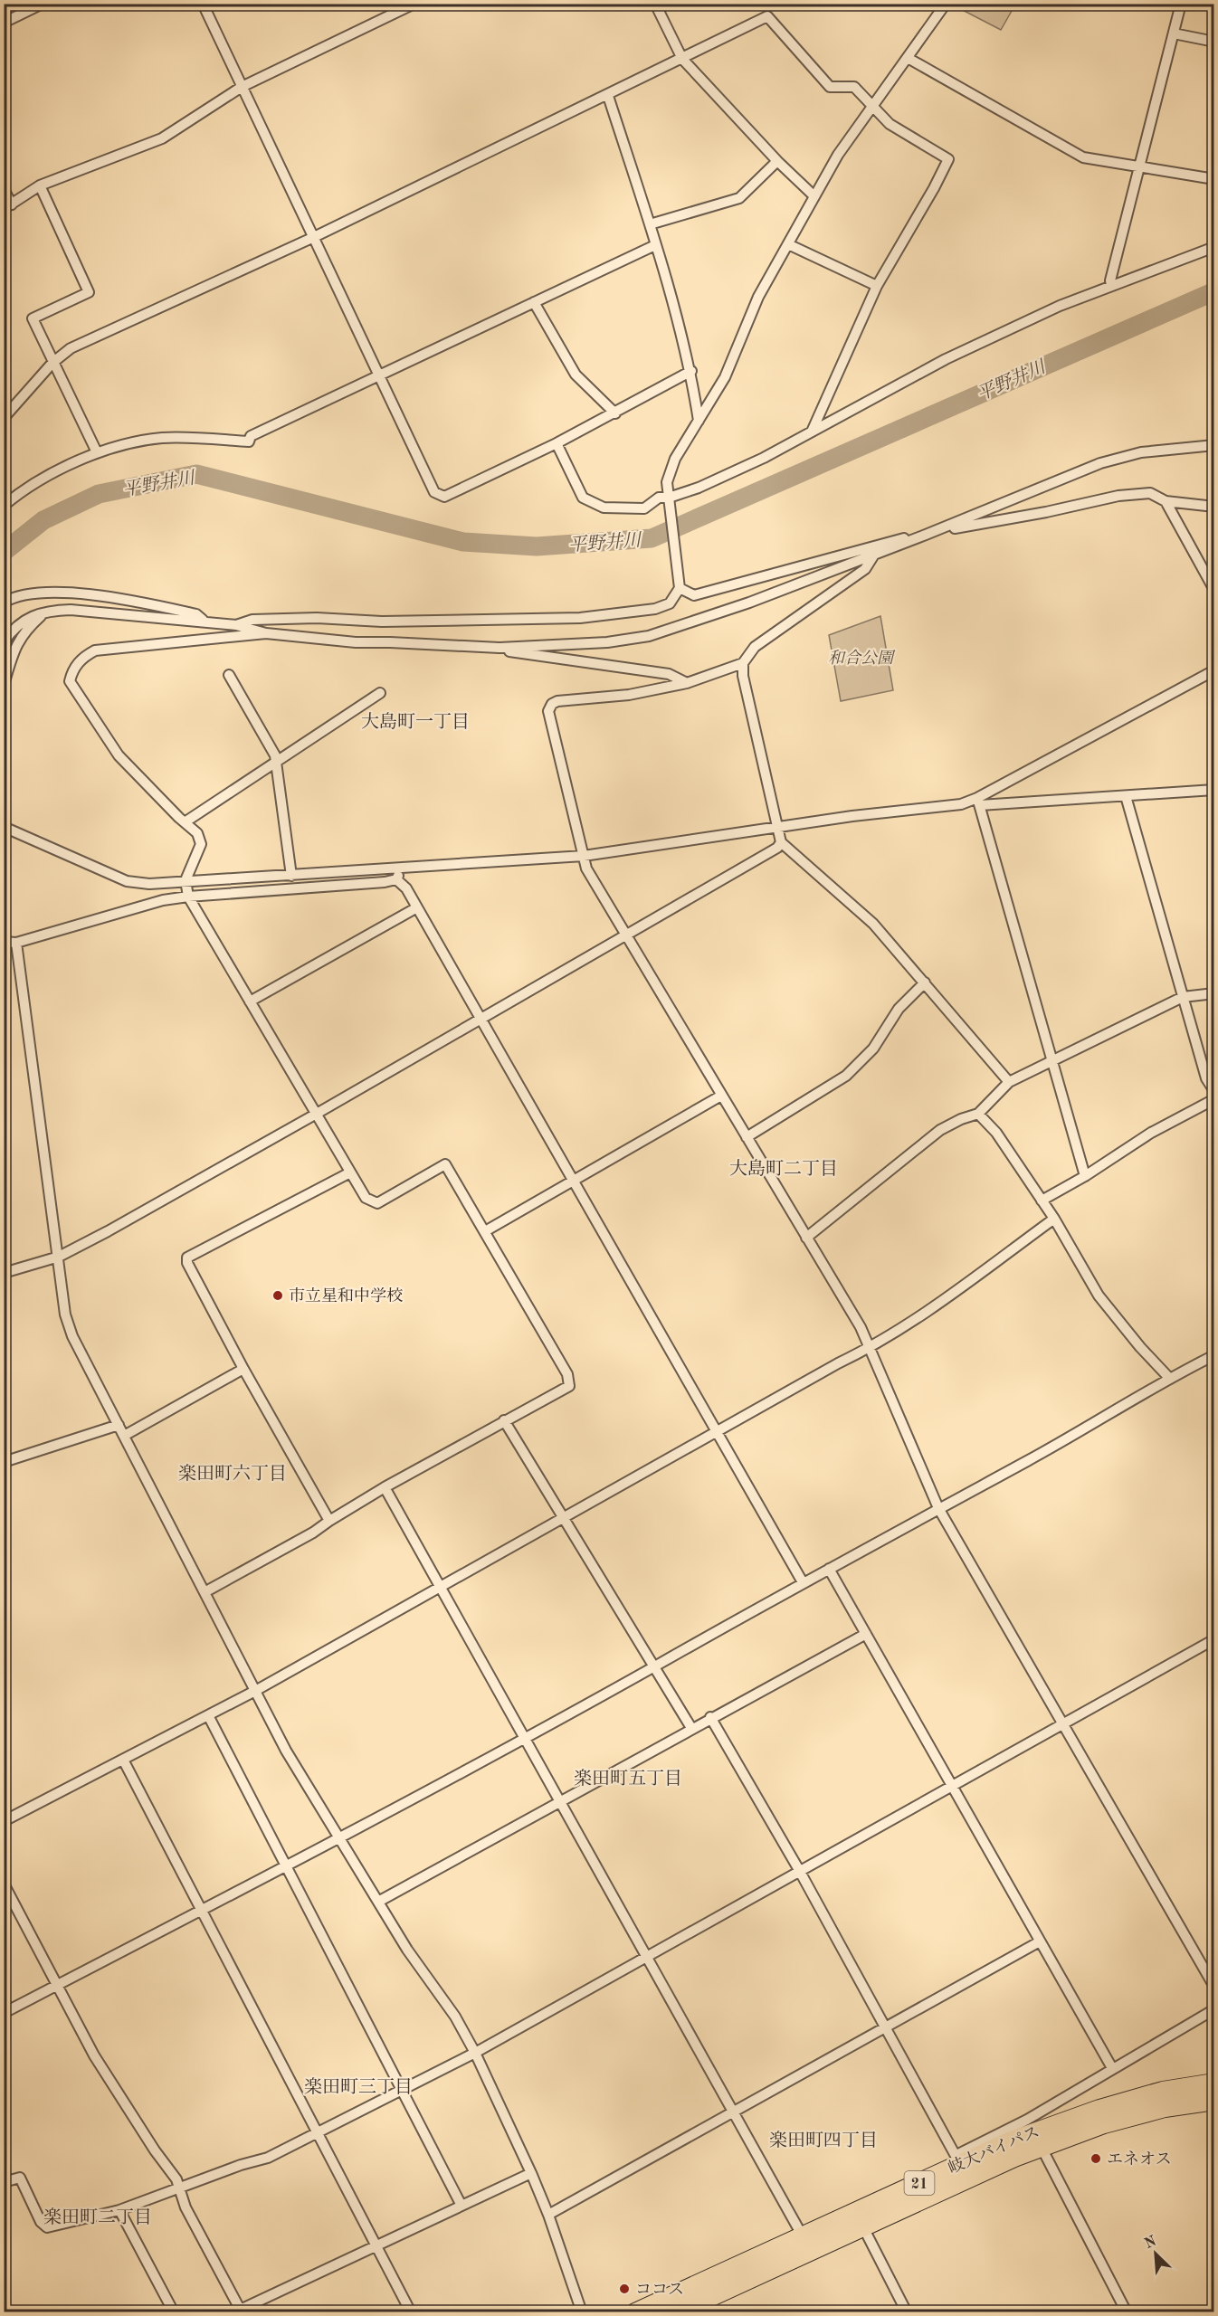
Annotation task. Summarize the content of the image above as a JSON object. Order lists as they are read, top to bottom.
{
  "streets": {
    "highway": ["岐大バイパス", "21"]
  },
  "districts": [
    "大島町一丁目",
    "大島町二丁目",
    "楽田町六丁目",
    "楽田町五丁目",
    "楽田町三丁目",
    "楽田町四丁目",
    "楽田町二丁目"
  ],
  "water": ["平野井川"],
  "parks": ["和合公園"],
  "places": ["市立星和中学校", "エネオス", "ココス"],
  "north": "top left"
}
